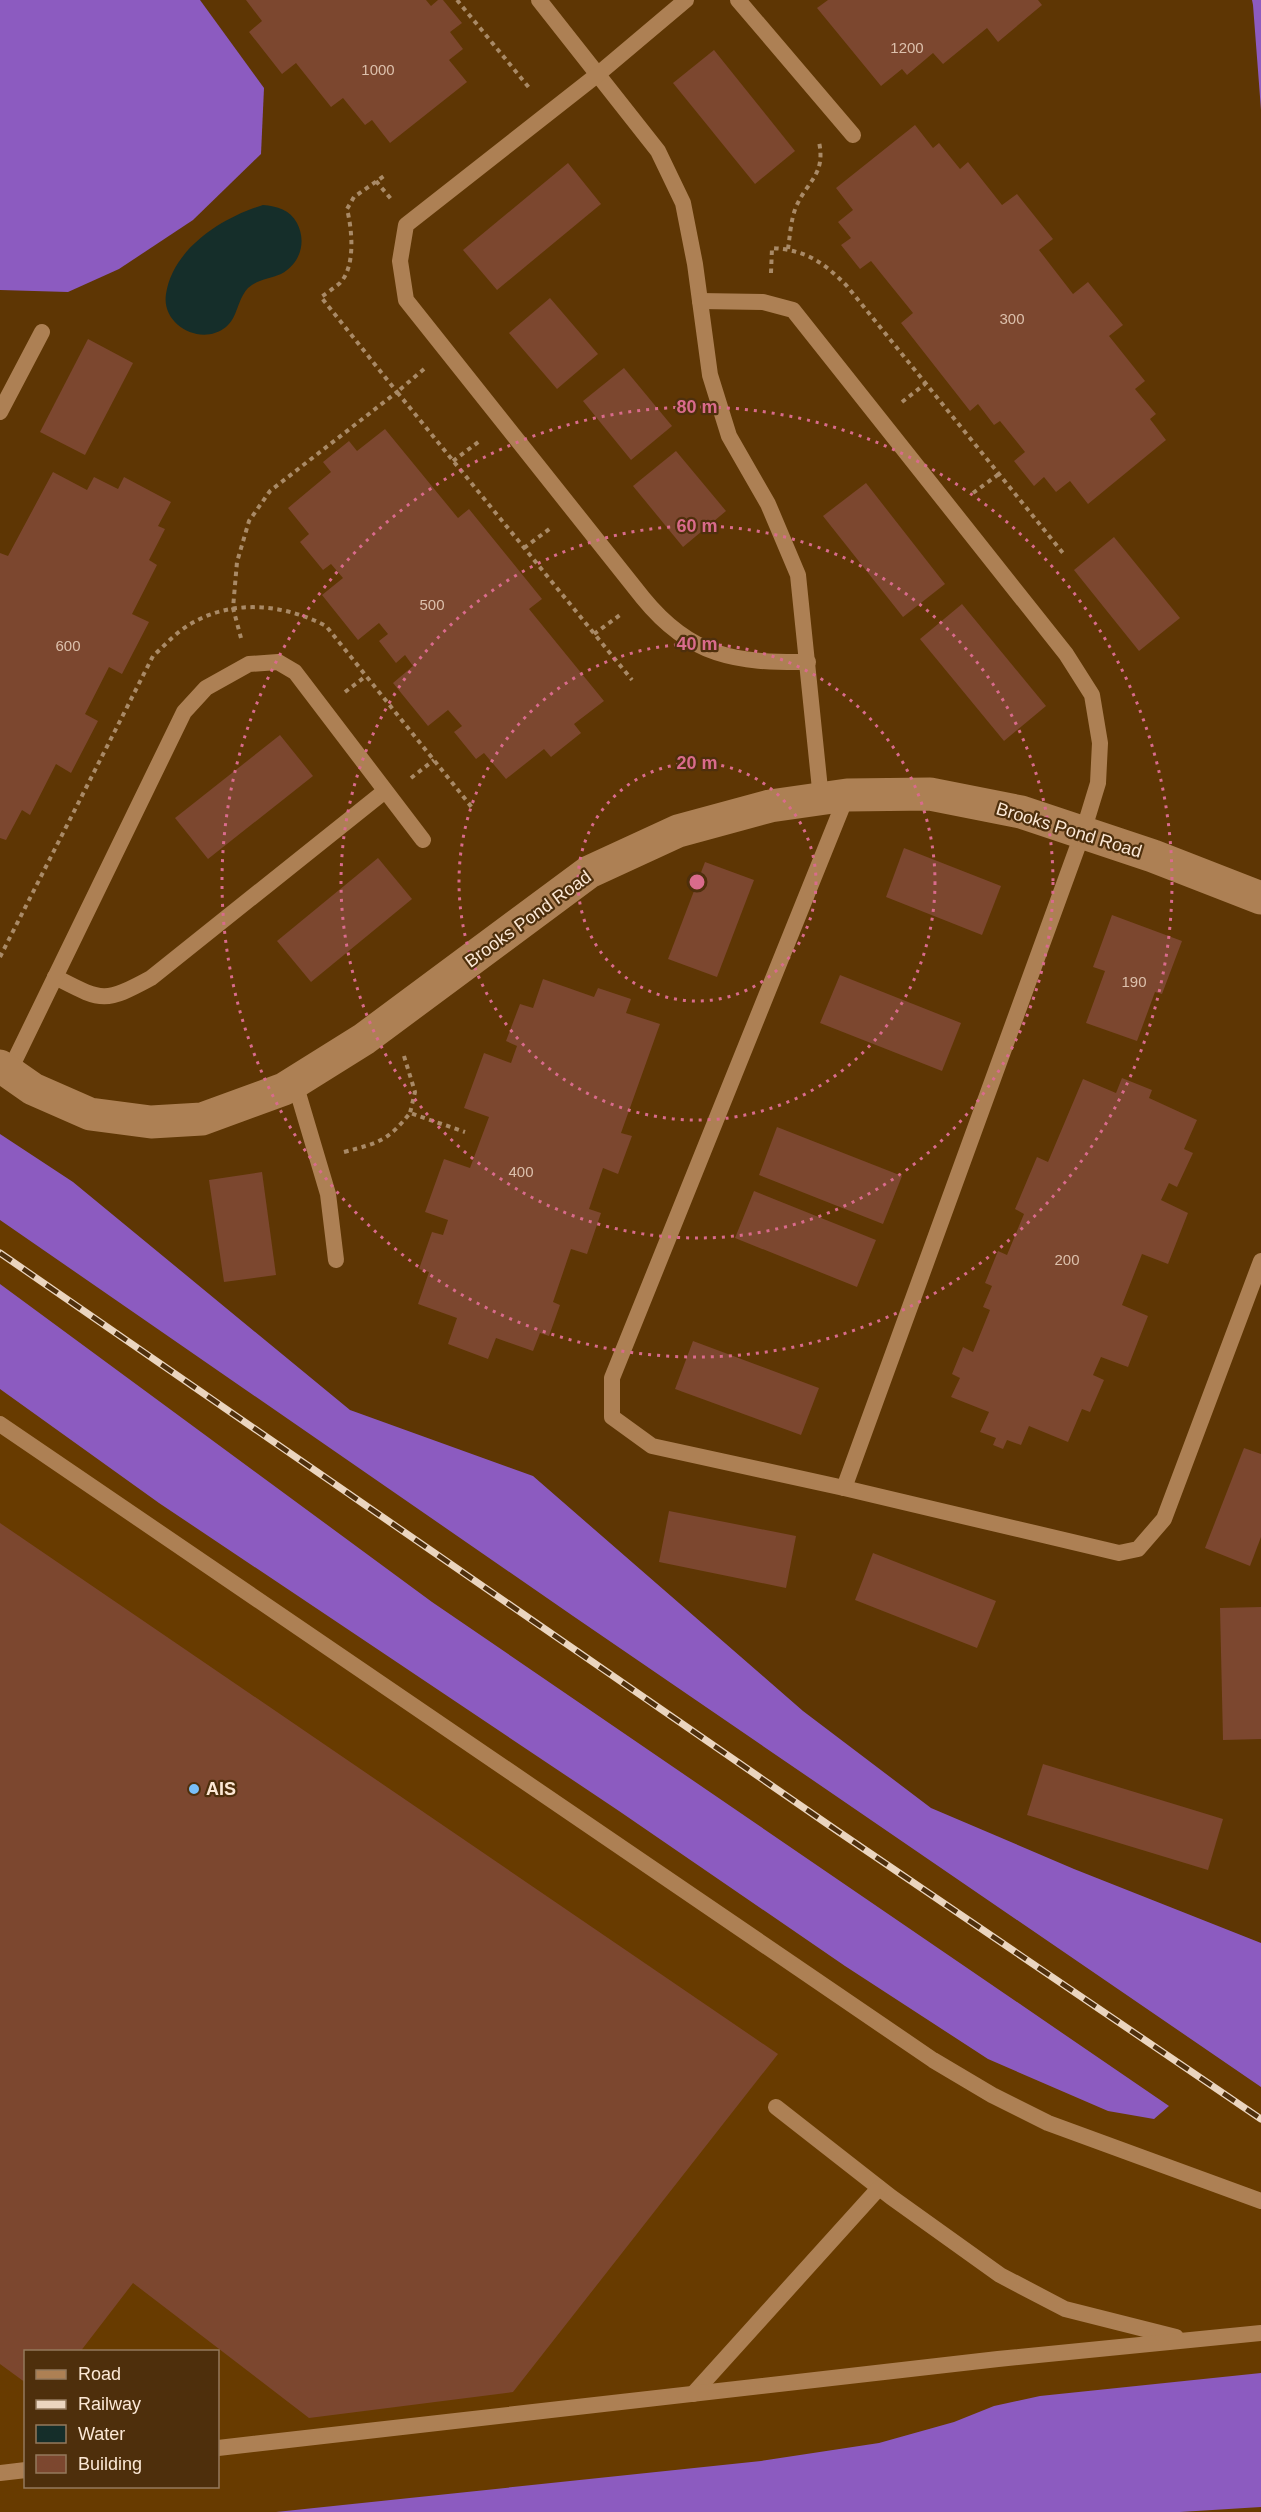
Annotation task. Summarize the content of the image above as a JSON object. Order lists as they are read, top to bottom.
{
  "streets": {
    "street": ["Brooks Pond Road"]
  },
  "places": ["AIS"],
  "house_numbers": [
    "1200",
    "1000",
    "300",
    "500",
    "600",
    "190",
    "400",
    "200"
  ],
  "legend": [
    "Road",
    "Railway",
    "Water",
    "Building"
  ],
  "rings": [
    "80 m",
    "60 m",
    "40 m",
    "20 m"
  ]
}
